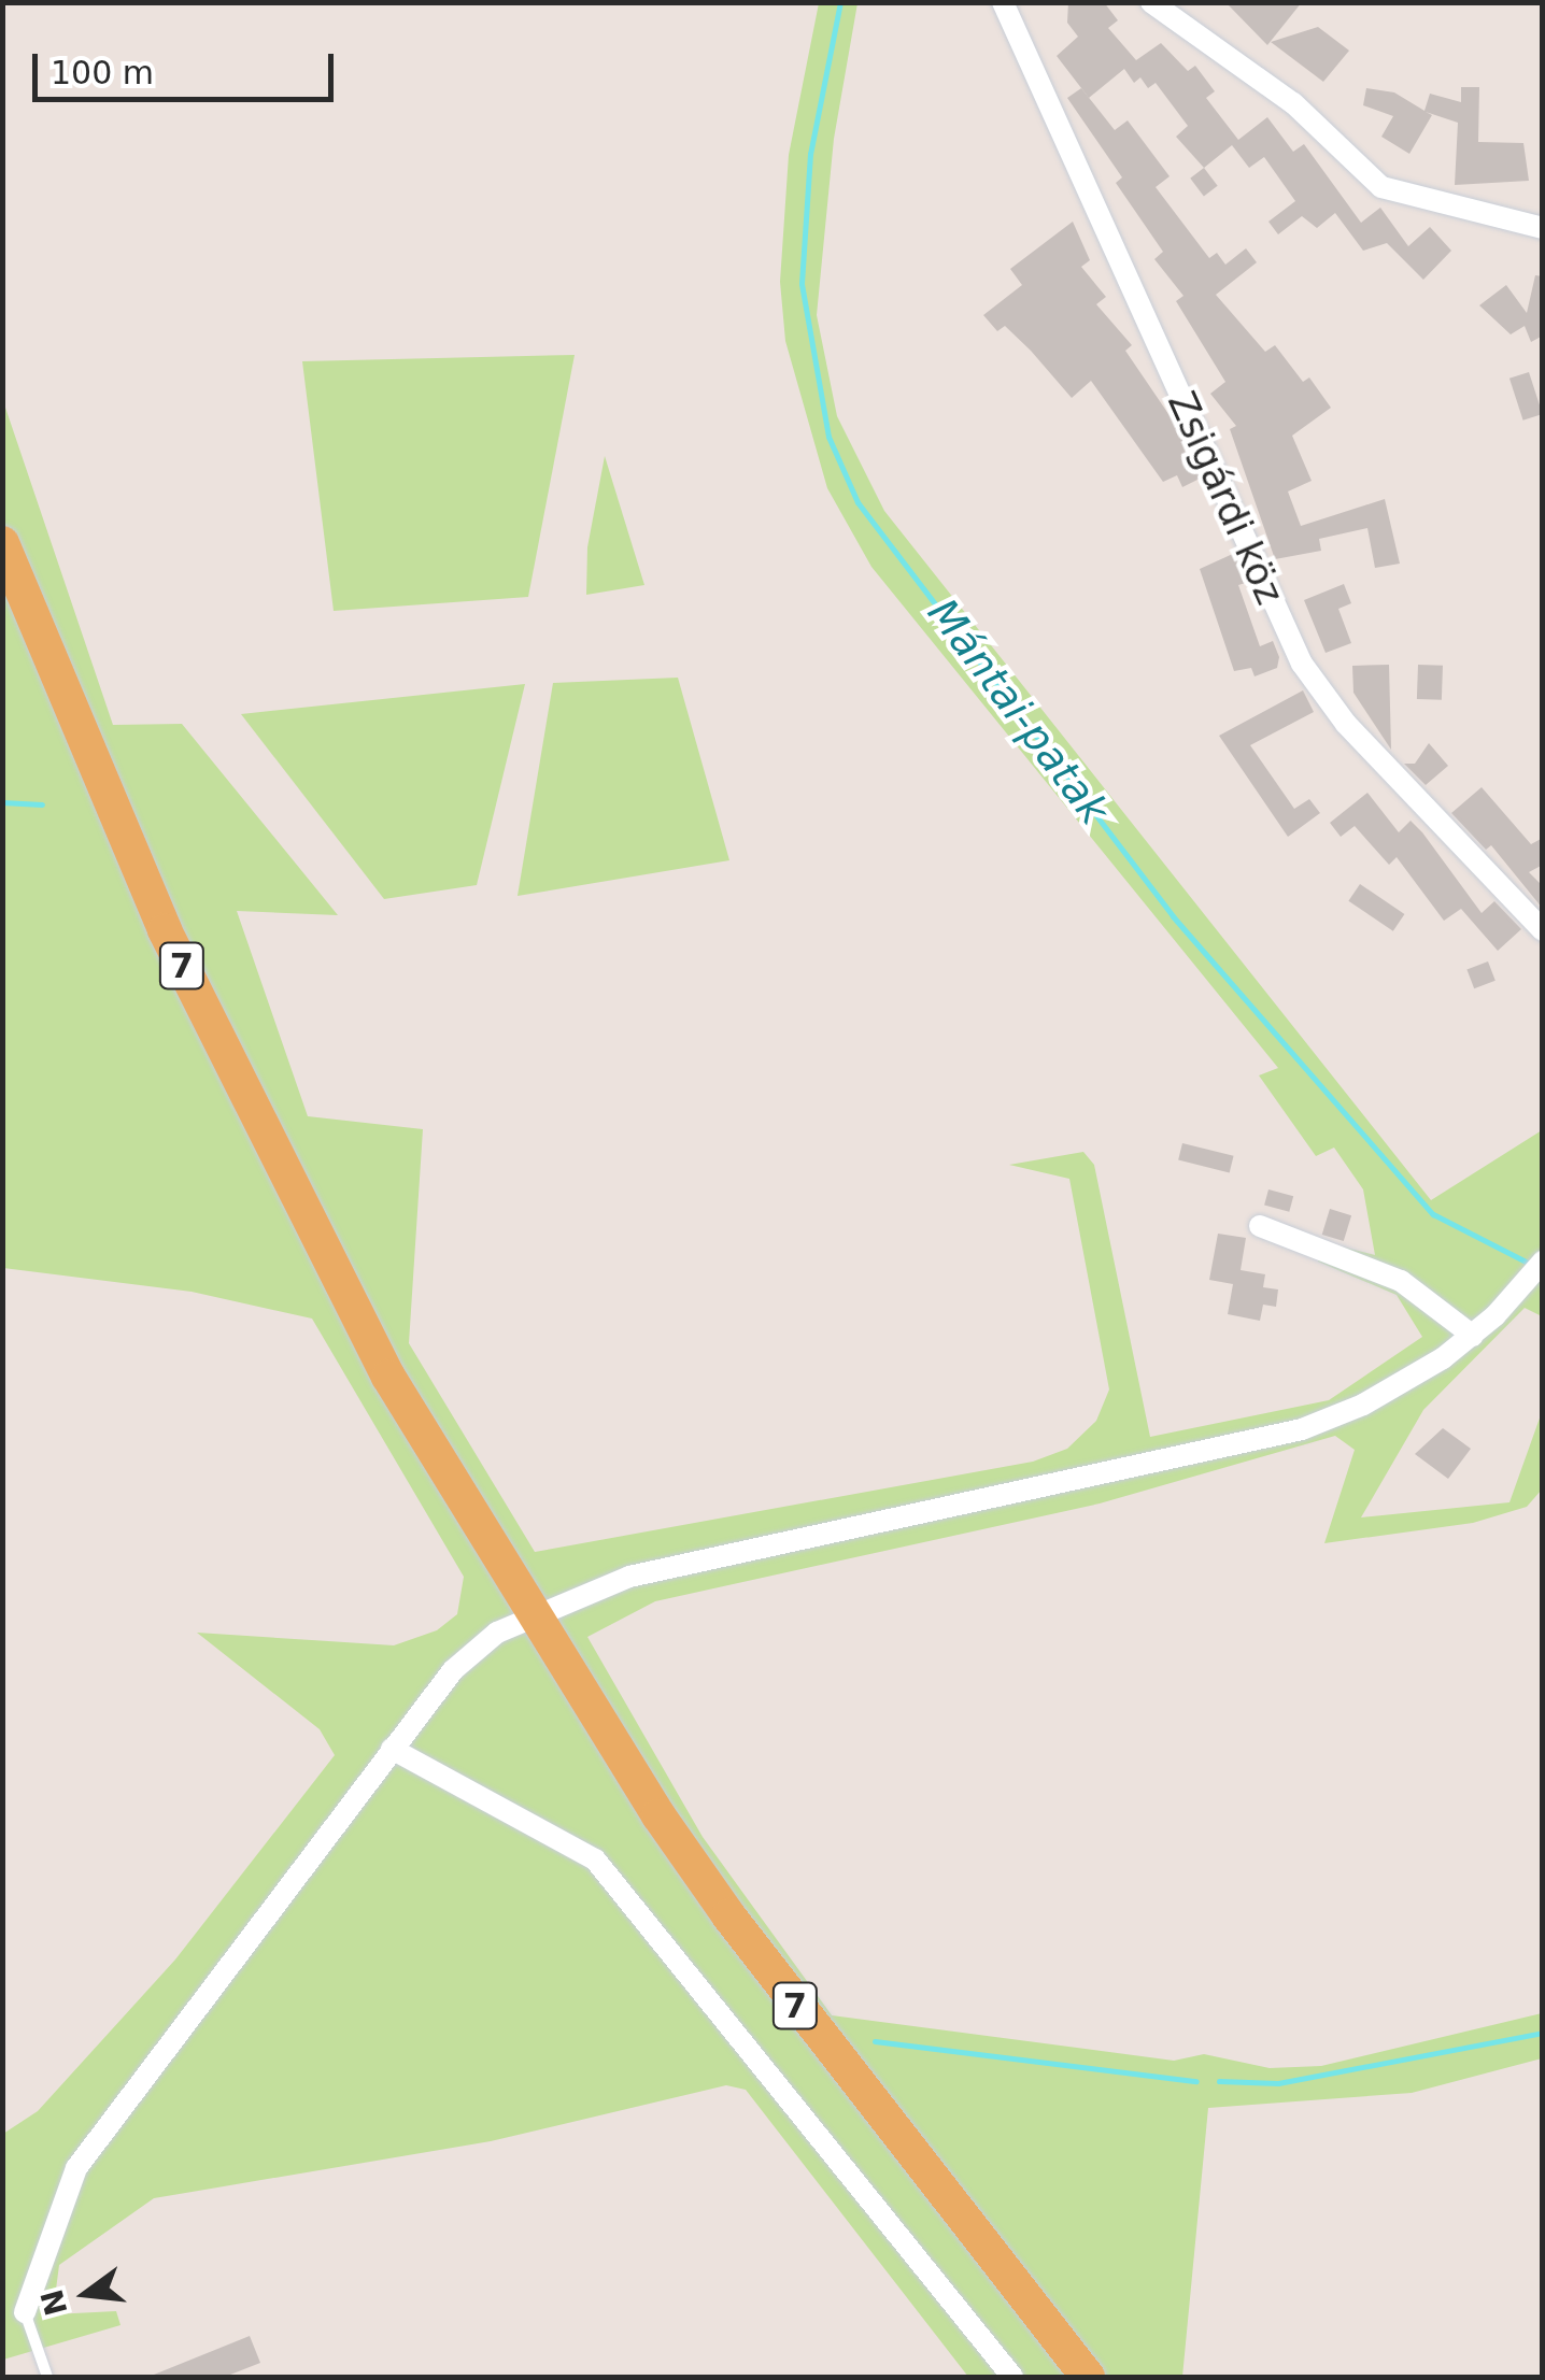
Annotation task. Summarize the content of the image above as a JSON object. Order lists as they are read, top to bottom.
{
  "streets": {
    "main road": ["7"],
    "street": ["Zsigárdi köz"]
  },
  "water": ["Mántai-patak"],
  "scale_bar": "100 m",
  "north": "left"
}
